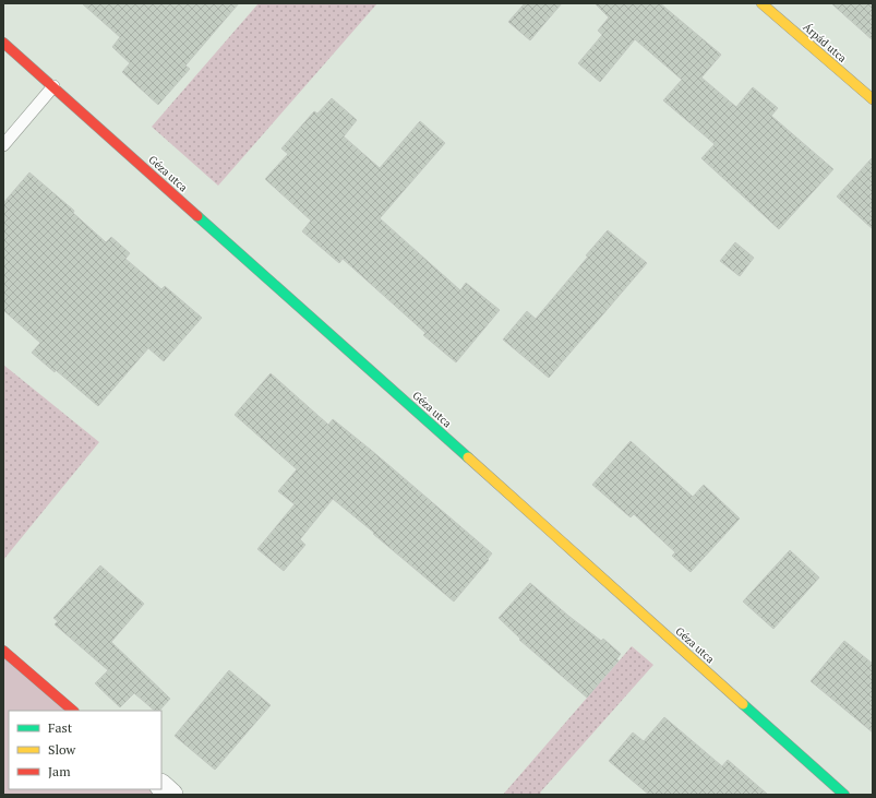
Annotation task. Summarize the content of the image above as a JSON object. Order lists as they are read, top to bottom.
{
  "streets": {
    "street": ["Árpád utca", "Géza utca"]
  },
  "legend": ["Fast", "Slow", "Jam"]
}
